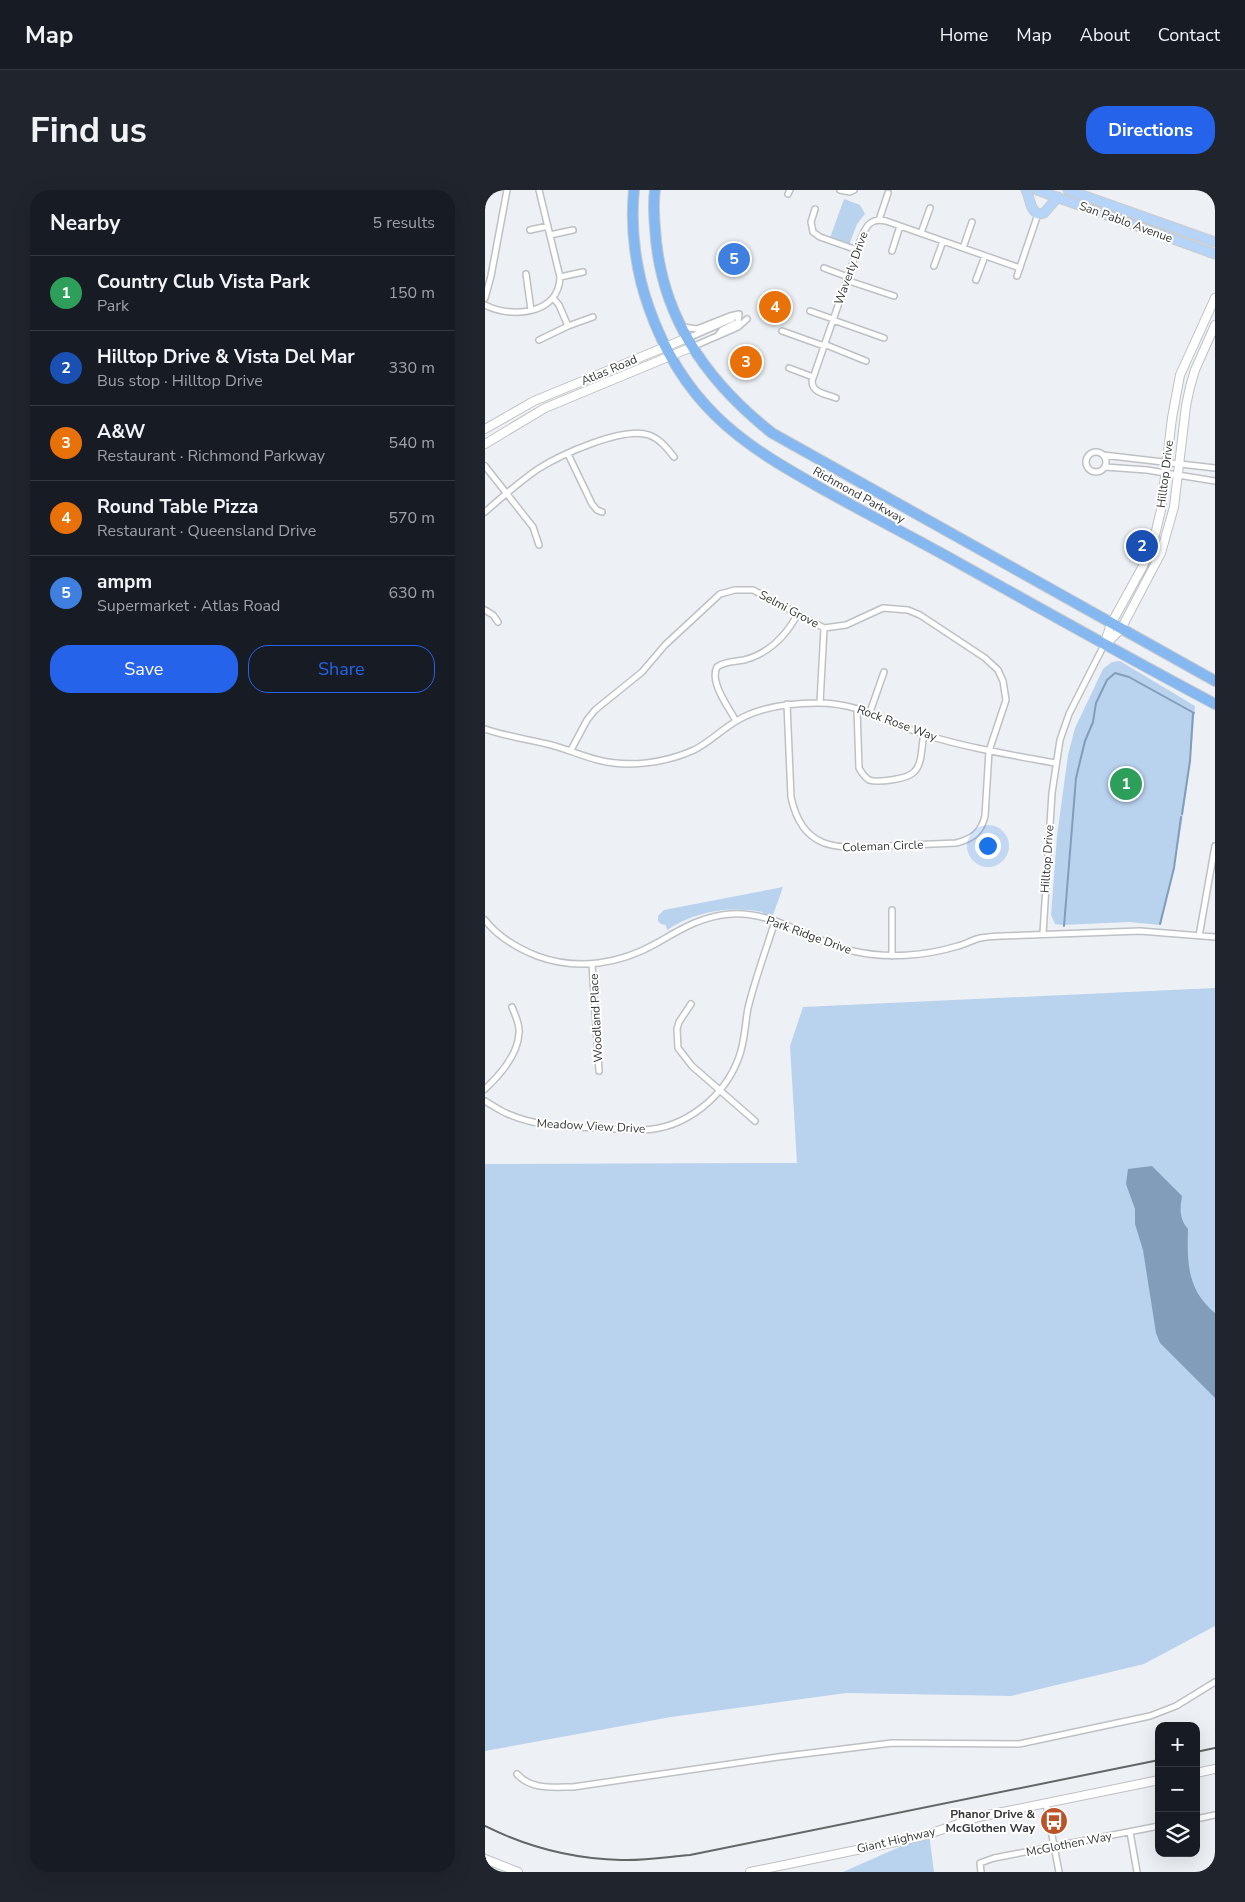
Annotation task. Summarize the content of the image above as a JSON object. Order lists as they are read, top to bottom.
{
  "streets": {
    "highway": ["Richmond Parkway"],
    "main road": ["San Pablo Avenue"],
    "street": [
      "Waverly Drive",
      "Atlas Road",
      "Hilltop Drive",
      "Selmi Grove",
      "Rock Rose Way",
      "Coleman Circle",
      "Park Ridge Drive",
      "Woodland Place",
      "Meadow View Drive",
      "Giant Highway",
      "McGlothen Way"
    ]
  },
  "crossings": [
    ["Atlas Road", "Richmond Parkway"],
    ["Hilltop Drive", "Richmond Parkway"],
    ["Hilltop Drive", "Rock Rose Way"],
    ["Hilltop Drive", "Park Ridge Drive"],
    ["Selmi Grove", "Rock Rose Way"],
    ["Selmi Grove", "Coleman Circle"],
    ["Rock Rose Way", "Coleman Circle"],
    ["Park Ridge Drive", "Woodland Place"],
    ["Park Ridge Drive", "Meadow View Drive"]
  ],
  "places": {
    "bus stop": ["Phanor Drive & McGlothen Way"]
  },
  "page": {
    "header": "Map",
    "nav": [
      "Home",
      "Map",
      "About",
      "Contact"
    ],
    "buttons": [
      "Directions",
      ["Save", "Share"]
    ],
    "title": "Find us",
    "heading": ["Nearby", "5 results"],
    "pins": [
      "5",
      "4",
      "3",
      "2",
      "1"
    ],
    "list": [
      {
        "mark": "1",
        "name": "Country Club Vista Park",
        "note": "Park",
        "value": "150 m"
      },
      {
        "mark": "2",
        "name": "Hilltop Drive & Vista Del Mar",
        "note": "Bus stop · Hilltop Drive",
        "value": "330 m"
      },
      {
        "mark": "3",
        "name": "A&W",
        "note": "Restaurant · Richmond Parkway",
        "value": "540 m"
      },
      {
        "mark": "4",
        "name": "Round Table Pizza",
        "note": "Restaurant · Queensland Drive",
        "value": "570 m"
      },
      {
        "mark": "5",
        "name": "ampm",
        "note": "Supermarket · Atlas Road",
        "value": "630 m"
      }
    ],
    "map_buttons": ["+", "−"]
  }
}
